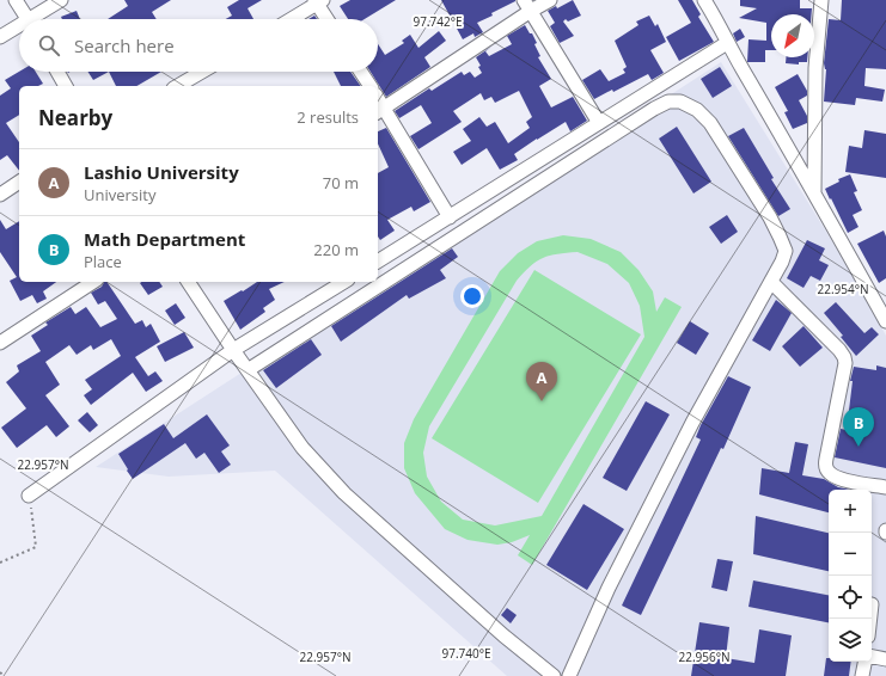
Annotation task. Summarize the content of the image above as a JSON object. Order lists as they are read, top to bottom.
{
  "north": "bottom left",
  "page": {
    "search": "Search here",
    "heading": ["Nearby", "2 results"],
    "list": [
      {
        "mark": "A",
        "name": "Lashio University",
        "note": "University",
        "value": "70 m"
      },
      {
        "mark": "B",
        "name": "Math Department",
        "note": "Place",
        "value": "220 m"
      }
    ],
    "pins": ["A", "B"],
    "map_buttons": ["+", "−"]
  },
  "coordinates": [
    "97.742°E",
    "22.954°N",
    "22.957°N",
    "97.740°E",
    "22.956°N"
  ]
}
